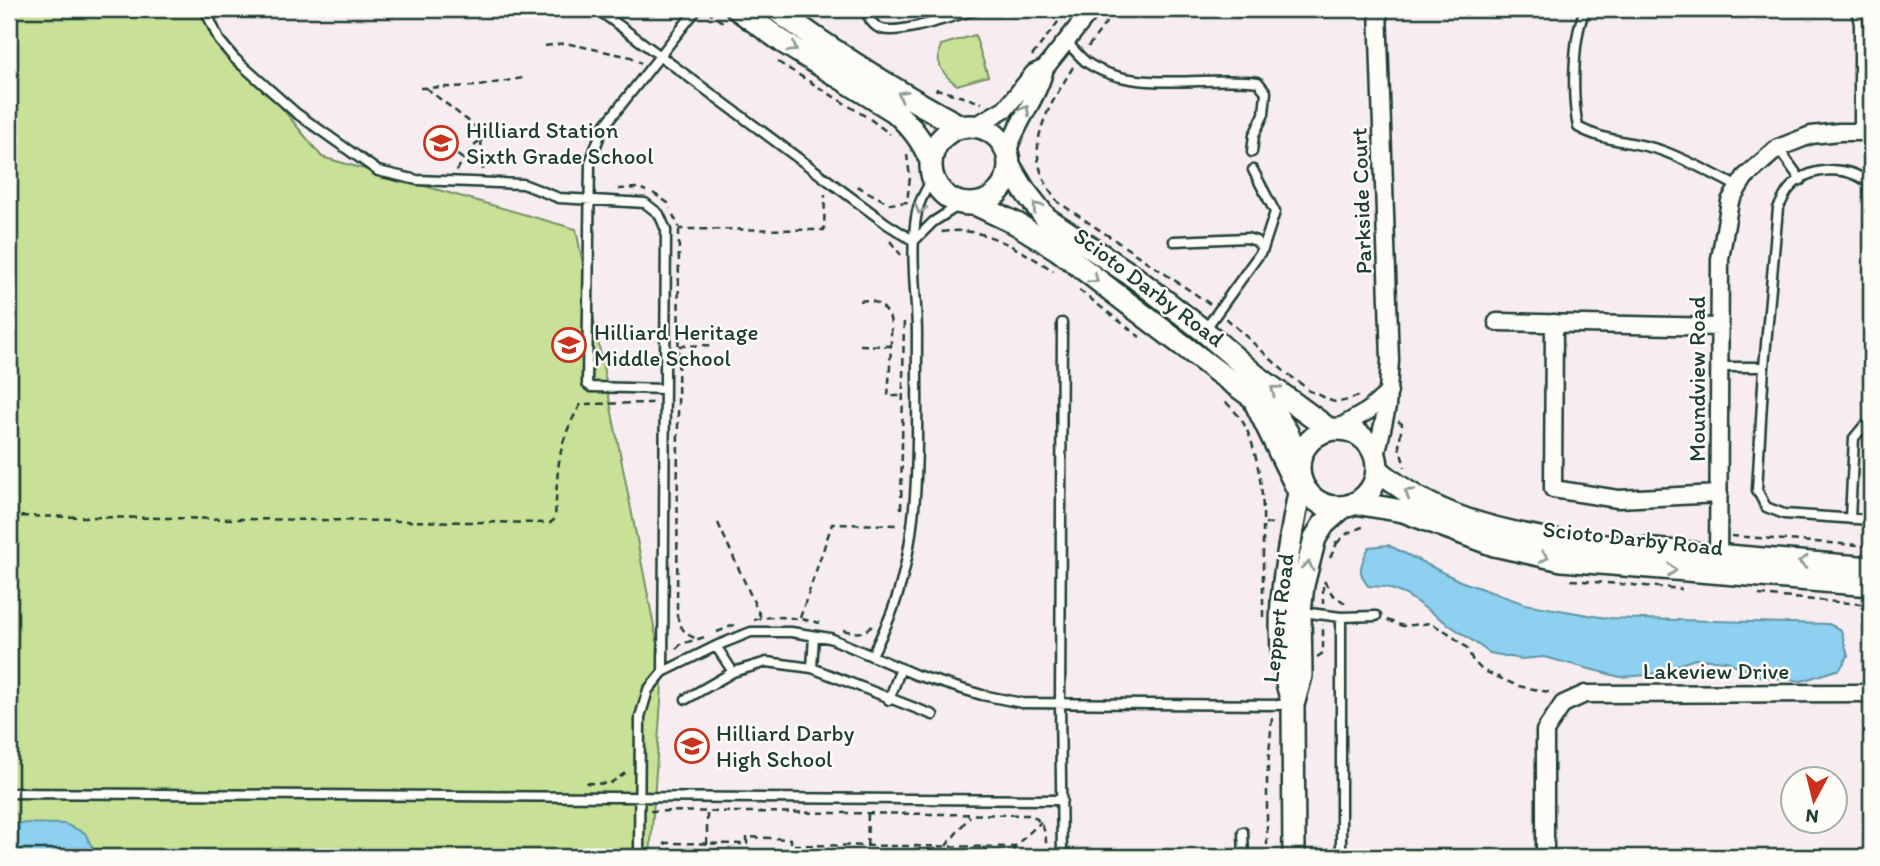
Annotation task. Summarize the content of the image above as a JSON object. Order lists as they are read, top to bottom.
{
  "streets": {
    "main road": ["Scioto Darby Road", "Leppert Road"],
    "street": ["Parkside Court", "Moundview Road", "Lakeview Drive"]
  },
  "crossings": [
    ["Parkside Court", "Scioto Darby Road"],
    ["Parkside Court", "Leppert Road"],
    ["Scioto Darby Road", "Moundview Road"],
    ["Scioto Darby Road", "Leppert Road"]
  ],
  "places": {
    "school or university": ["Hilliard Station Sixth Grade School", "Hilliard Heritage Middle School", "Hilliard Darby High School"]
  },
  "north": "bottom"
}
